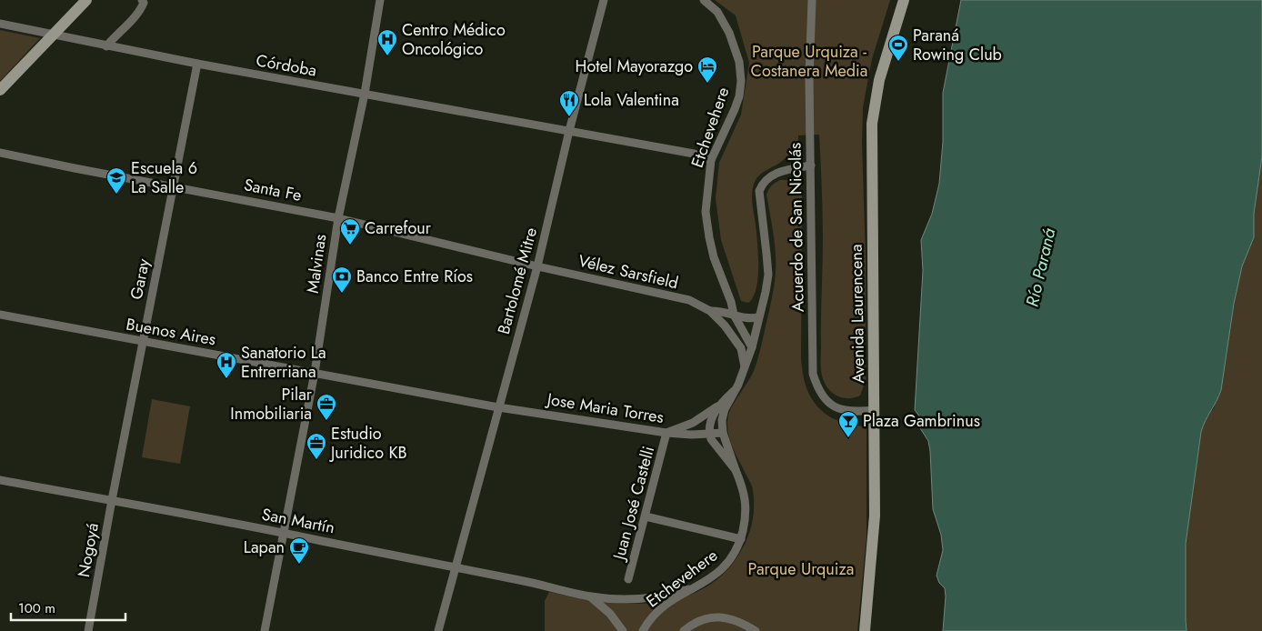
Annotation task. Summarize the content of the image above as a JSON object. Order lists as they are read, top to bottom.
{
  "streets": {
    "street": [
      "Córdoba",
      "Etchevehere",
      "Santa Fe",
      "Acuerdo de San Nicolás",
      "Malvinas",
      "Vélez Sarsfield",
      "Garay",
      "Bartolomé Mitre",
      "Avenida Laurencena",
      "Buenos Aires",
      "Jose Maria Torres",
      "Juan José Castelli",
      "San Martín",
      "Nogoyá"
    ]
  },
  "crossings": [
    ["Córdoba", "Etchevehere"],
    ["Córdoba", "Malvinas"],
    ["Córdoba", "Garay"],
    ["Córdoba", "Bartolomé Mitre"],
    ["Etchevehere", "Vélez Sarsfield"],
    ["Etchevehere", "Jose Maria Torres"],
    ["Etchevehere", "San Martín"],
    ["Santa Fe", "Malvinas"],
    ["Santa Fe", "Vélez Sarsfield"],
    ["Santa Fe", "Garay"],
    ["Santa Fe", "Bartolomé Mitre"],
    ["Acuerdo de San Nicolás", "Avenida Laurencena"],
    ["Malvinas", "Buenos Aires"],
    ["Malvinas", "San Martín"],
    ["Vélez Sarsfield", "Bartolomé Mitre"],
    ["Garay", "Buenos Aires"],
    ["Garay", "San Martín"],
    ["Garay", "Nogoyá"],
    ["Bartolomé Mitre", "Buenos Aires"],
    ["Bartolomé Mitre", "Jose Maria Torres"],
    ["Bartolomé Mitre", "San Martín"],
    ["Buenos Aires", "Jose Maria Torres"],
    ["Jose Maria Torres", "Juan José Castelli"],
    ["San Martín", "Nogoyá"]
  ],
  "water": ["Río Paraná"],
  "parks": ["Parque Urquiza - Costanera Media", "Parque Urquiza"],
  "places": {
    "hospital": ["Centro Médico Oncológico", "Sanatorio La Entrerriana"],
    "sports": ["Paraná Rowing Club"],
    "hotel": ["Hotel Mayorazgo"],
    "restaurant": ["Lola Valentina"],
    "school or university": ["Escuela 6 La Salle"],
    "supermarket": ["Carrefour"],
    "bank": ["Banco Entre Ríos"],
    "office": ["Pilar Inmobiliaria", "Estudio Juridico KB"],
    "bar": ["Plaza Gambrinus"],
    "cafe": ["Lapan"]
  },
  "scale_bar": "100 m"
}
